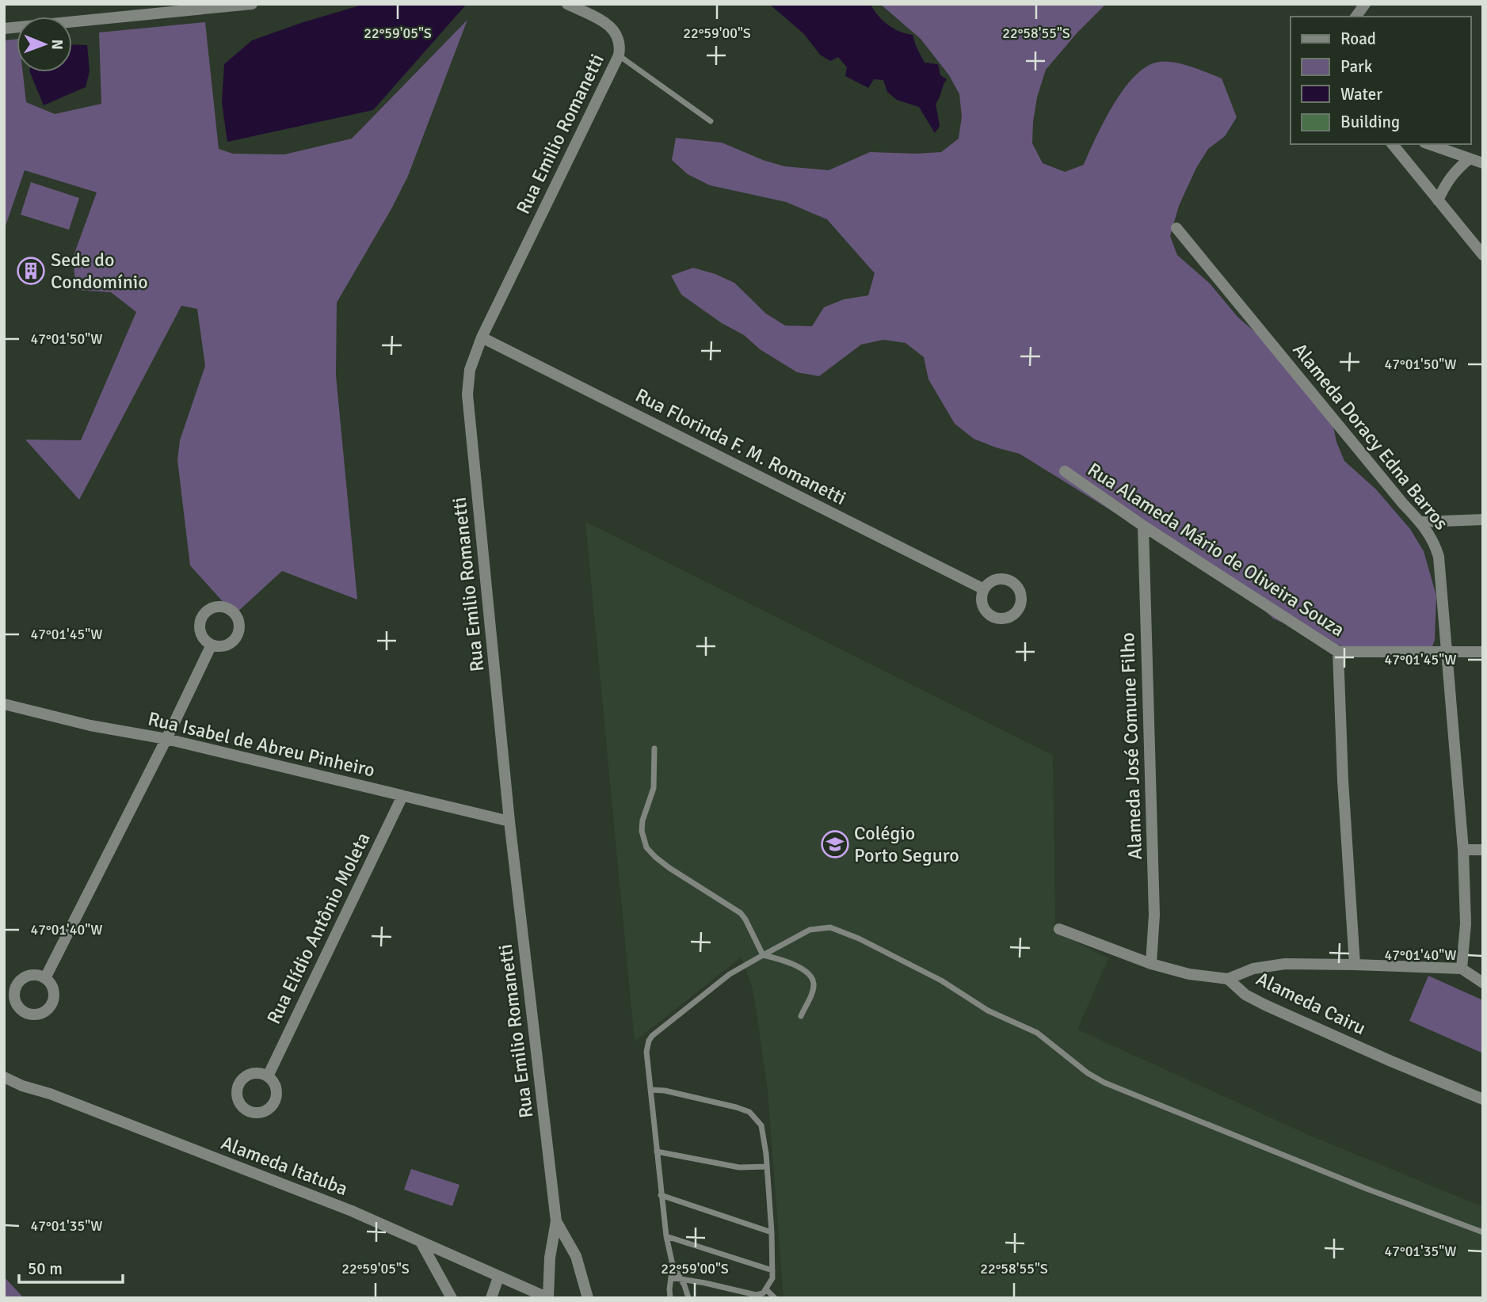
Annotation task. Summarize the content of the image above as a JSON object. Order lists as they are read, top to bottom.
{
  "streets": {
    "street": [
      "Rua Emilio Romanetti",
      "Alameda Doracy Edna Barros",
      "Rua Florinda F. M. Romanetti",
      "Rua Alameda Mário de Oliveira Souza",
      "Rua Isabel de Abreu Pinheiro",
      "Alameda José Comune Filho",
      "Rua Elídio Antônio Moleta",
      "Alameda Cairu",
      "Alameda Itatuba"
    ]
  },
  "crossings": [
    ["Rua Emilio Romanetti", "Rua Florinda F. M. Romanetti"],
    ["Rua Emilio Romanetti", "Rua Isabel de Abreu Pinheiro"],
    ["Rua Emilio Romanetti", "Alameda Itatuba"],
    ["Alameda Doracy Edna Barros", "Rua Alameda Mário de Oliveira Souza"],
    ["Rua Alameda Mário de Oliveira Souza", "Alameda José Comune Filho"],
    ["Rua Isabel de Abreu Pinheiro", "Rua Elídio Antônio Moleta"],
    ["Alameda José Comune Filho", "Alameda Cairu"]
  ],
  "places": {
    "building": ["Sede do Condomínio"],
    "school or university": ["Colégio Porto Seguro"]
  },
  "legend": [
    "Road",
    "Park",
    "Water",
    "Building"
  ],
  "scale_bar": "50 m",
  "north": "right",
  "coordinates": [
    "22°59'05\"S",
    "22°59'00\"S",
    "22°58'55\"S",
    "47°01'50\"W",
    "47°01'45\"W",
    "47°01'40\"W",
    "47°01'35\"W"
  ]
}
